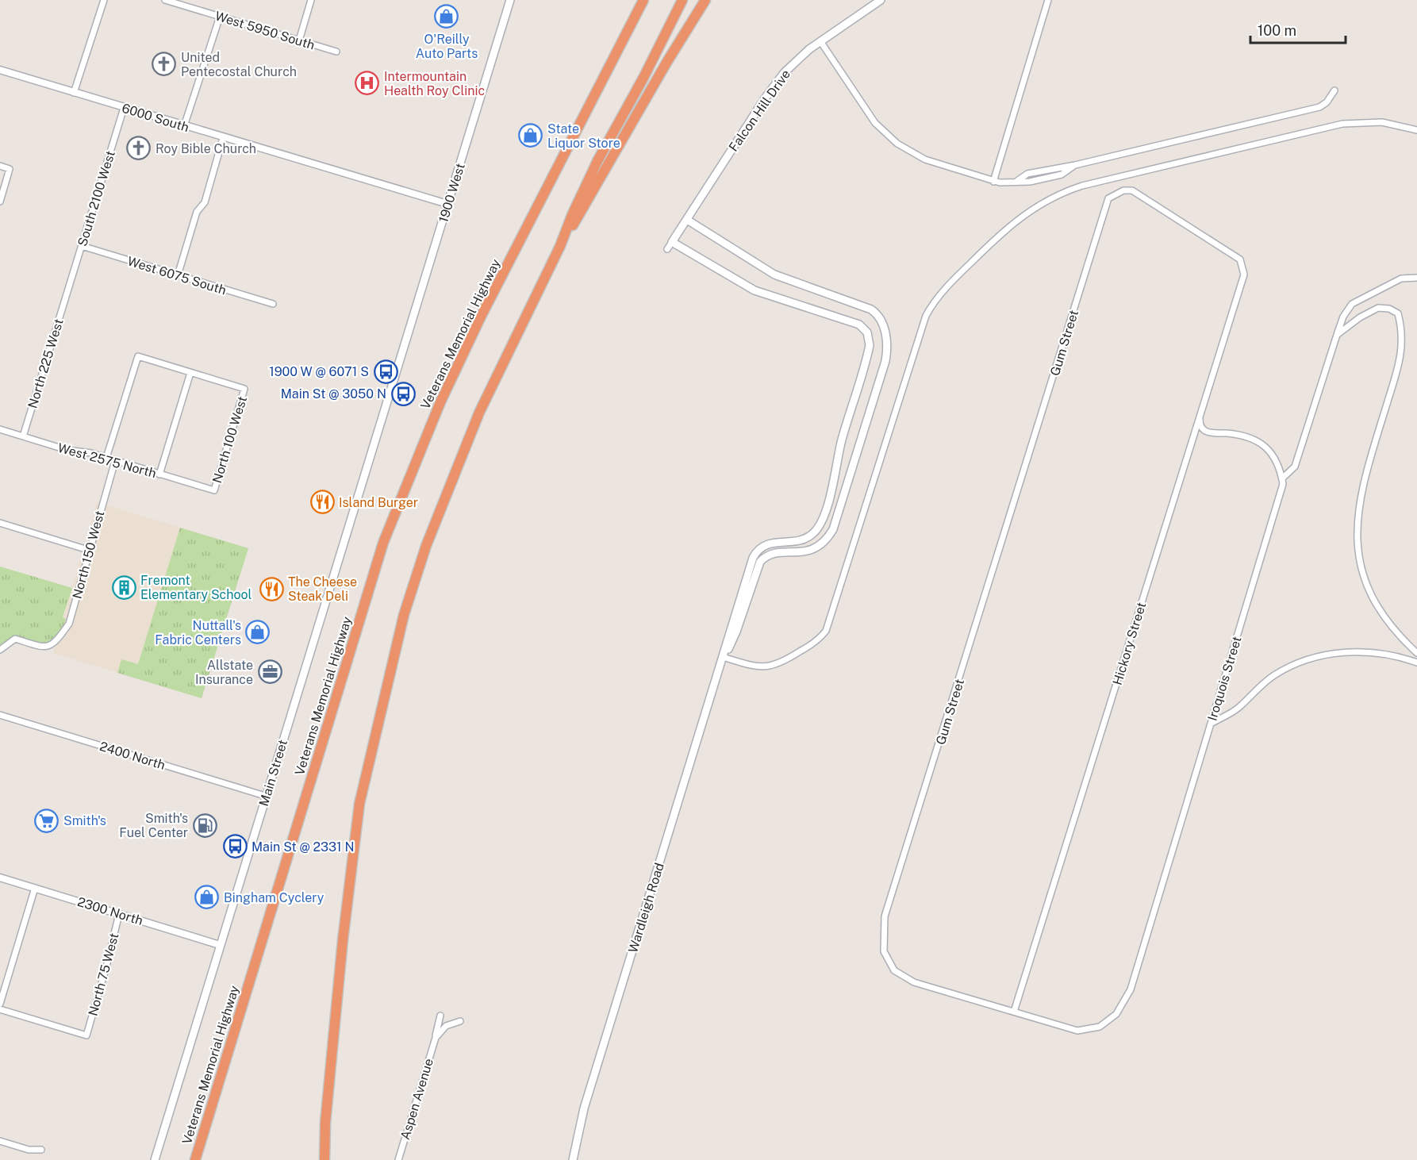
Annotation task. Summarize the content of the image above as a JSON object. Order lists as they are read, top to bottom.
{
  "streets": {
    "highway": ["Veterans Memorial Highway"],
    "main road": [
      "Falcon Hill Drive",
      "1900 West",
      "Main Street",
      "Wardleigh Road"
    ],
    "street": [
      "West 5950 South",
      "6000 South",
      "South 2100 West",
      "West 6075 South",
      "Gum Street",
      "North 225 West",
      "North 100 West",
      "West 2575 North",
      "North 150 West",
      "Hickory Street",
      "Iroquois Street",
      "2400 North",
      "2300 North",
      "North 75 West",
      "Aspen Avenue"
    ]
  },
  "crossings": [
    ["6000 South", "1900 West"],
    ["6000 South", "South 2100 West"],
    ["1900 West", "Main Street"],
    ["South 2100 West", "West 6075 South"],
    ["South 2100 West", "North 225 West"],
    ["Gum Street", "Hickory Street"],
    ["Gum Street", "Iroquois Street"],
    ["North 225 West", "West 2575 North"],
    ["North 100 West", "West 2575 North"],
    ["West 2575 North", "North 150 West"],
    ["2400 North", "Main Street"],
    ["Main Street", "2300 North"],
    ["2300 North", "North 75 West"]
  ],
  "places": {
    "shop": [
      "O'Reilly Auto Parts",
      "State Liquor Store",
      "Nuttall's Fabric Centers",
      "Bingham Cyclery"
    ],
    "church": ["United Pentecostal Church", "Roy Bible Church"],
    "hospital": ["Intermountain Health Roy Clinic"],
    "bus stop": ["1900 W @ 6071 S", "Main St @ 3050 N", "Main St @ 2331 N"],
    "restaurant": ["Island Burger", "The Cheese Steak Deli"],
    "building": ["Fremont Elementary School"],
    "office": ["Allstate Insurance"],
    "supermarket": ["Smith's"],
    "fuel station": ["Smith's Fuel Center"]
  },
  "scale_bar": "100 m"
}
